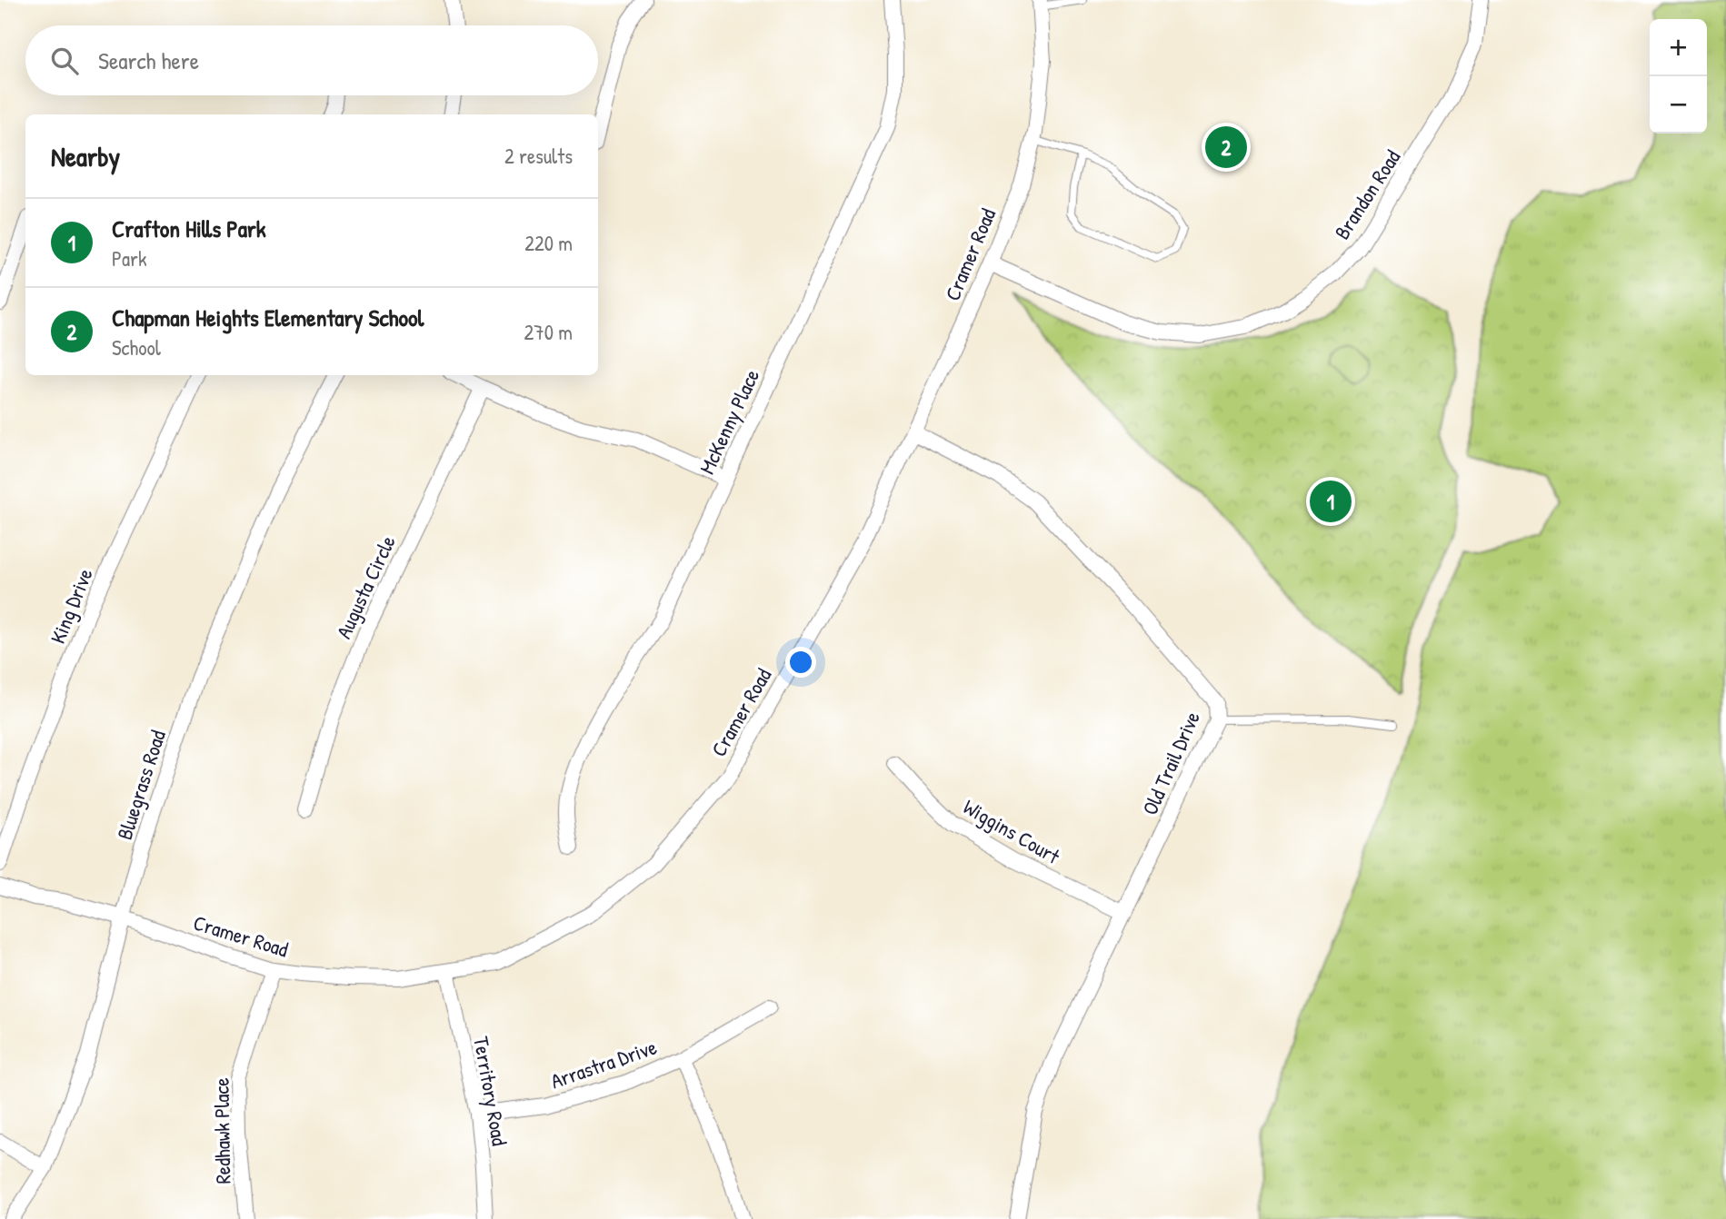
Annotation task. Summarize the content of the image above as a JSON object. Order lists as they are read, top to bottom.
{
  "streets": {
    "street": [
      "Brandon Road",
      "Cramer Road",
      "McKenny Place",
      "Augusta Circle",
      "King Drive",
      "Old Trail Drive",
      "Bluegrass Road",
      "Wiggins Court",
      "Arrastra Drive",
      "Territory Road",
      "Redhawk Place"
    ]
  },
  "crossings": [
    ["Brandon Road", "Cramer Road"],
    ["Cramer Road", "Old Trail Drive"],
    ["Cramer Road", "Bluegrass Road"],
    ["Cramer Road", "Territory Road"],
    ["Cramer Road", "Redhawk Place"],
    ["Old Trail Drive", "Wiggins Court"],
    ["Arrastra Drive", "Territory Road"]
  ],
  "page": {
    "map_buttons": ["+", "−"],
    "search": "Search here",
    "heading": ["Nearby", "2 results"],
    "pins": ["2", "1"],
    "list": [
      {
        "mark": "1",
        "name": "Crafton Hills Park",
        "note": "Park",
        "value": "220 m"
      },
      {
        "mark": "2",
        "name": "Chapman Heights Elementary School",
        "note": "School",
        "value": "270 m"
      }
    ]
  }
}
